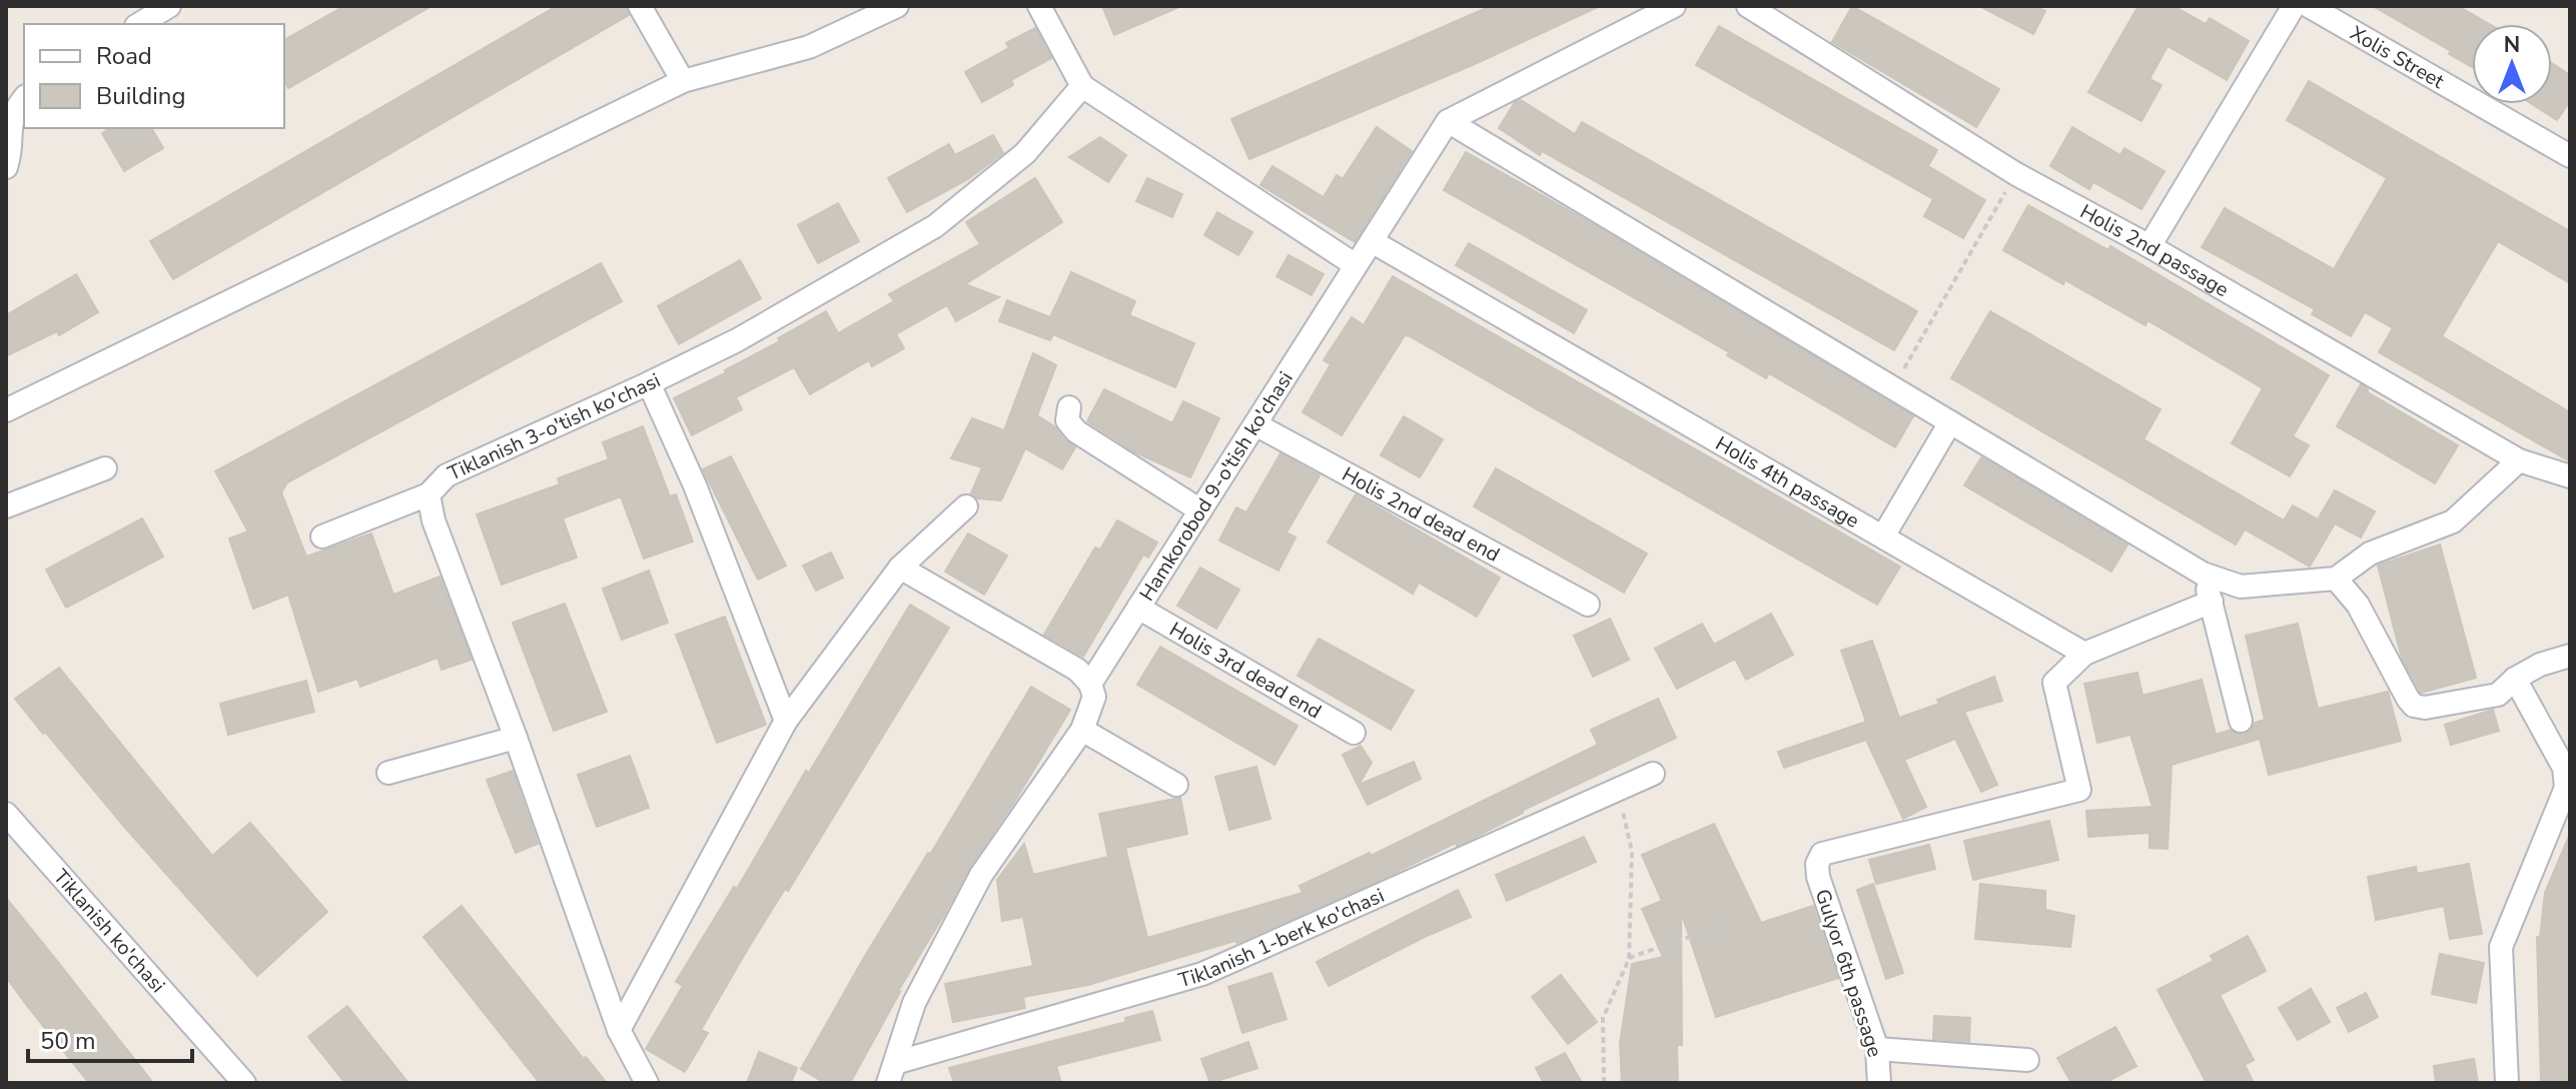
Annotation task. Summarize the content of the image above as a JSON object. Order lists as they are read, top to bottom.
{
  "streets": {
    "street": [
      "Xolis Street",
      "Holis 2nd passage",
      "Tiklanish 3-o'tish ko'chasi",
      "Holis 4th passage",
      "Hamkorobod 9-o'tish ko'chasi",
      "Holis 2nd dead end",
      "Holis 3rd dead end",
      "Tiklanish ko'chasi",
      "Tiklanish 1-berk ko'chasi",
      "Gulyor 6th passage"
    ]
  },
  "crossings": [
    ["Holis 4th passage", "Hamkorobod 9-o'tish ko'chasi"],
    ["Holis 4th passage", "Gulyor 6th passage"],
    ["Hamkorobod 9-o'tish ko'chasi", "Holis 2nd dead end"],
    ["Hamkorobod 9-o'tish ko'chasi", "Holis 3rd dead end"],
    ["Hamkorobod 9-o'tish ko'chasi", "Tiklanish 1-berk ko'chasi"]
  ],
  "legend": ["Road", "Building"],
  "scale_bar": "50 m",
  "north": "top"
}
